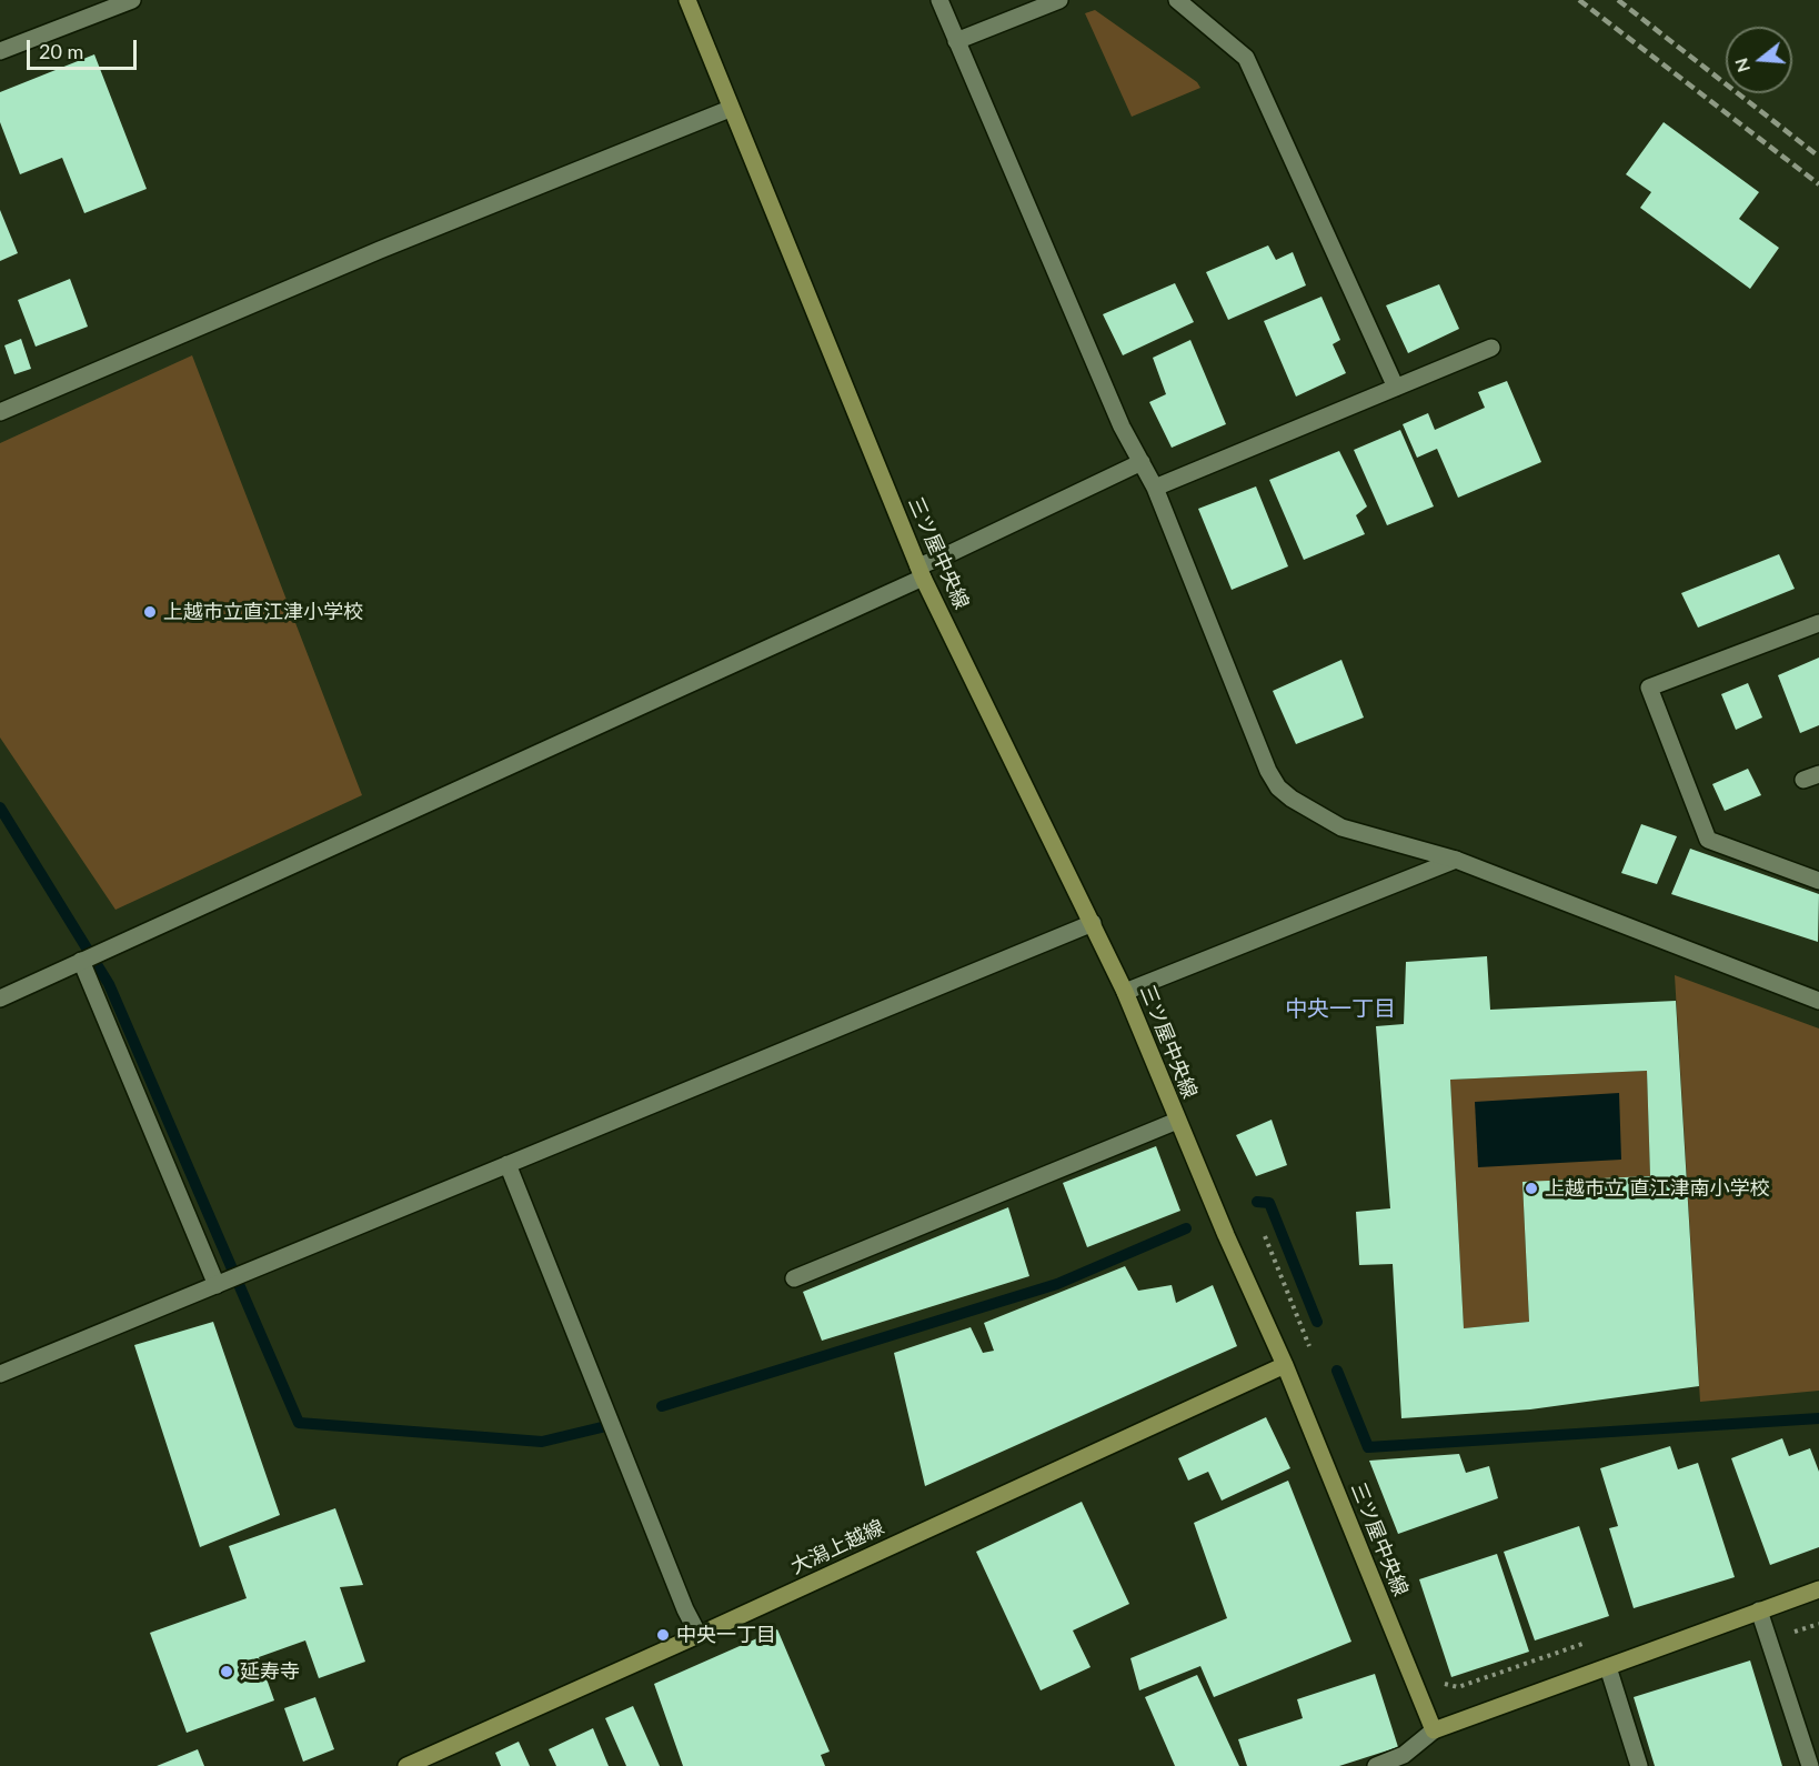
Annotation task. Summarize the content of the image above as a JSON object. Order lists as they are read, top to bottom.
{
  "streets": {
    "main road": ["三ツ屋中央線", "大潟上越線"]
  },
  "crossings": [
    ["三ツ屋中央線", "大潟上越線"]
  ],
  "districts": ["中央一丁目"],
  "places": [
    "上越市立直江津小学校",
    "上越市立 直江津南小学校",
    "中央一丁目",
    "延寿寺"
  ],
  "scale_bar": "20 m",
  "north": "left"
}
